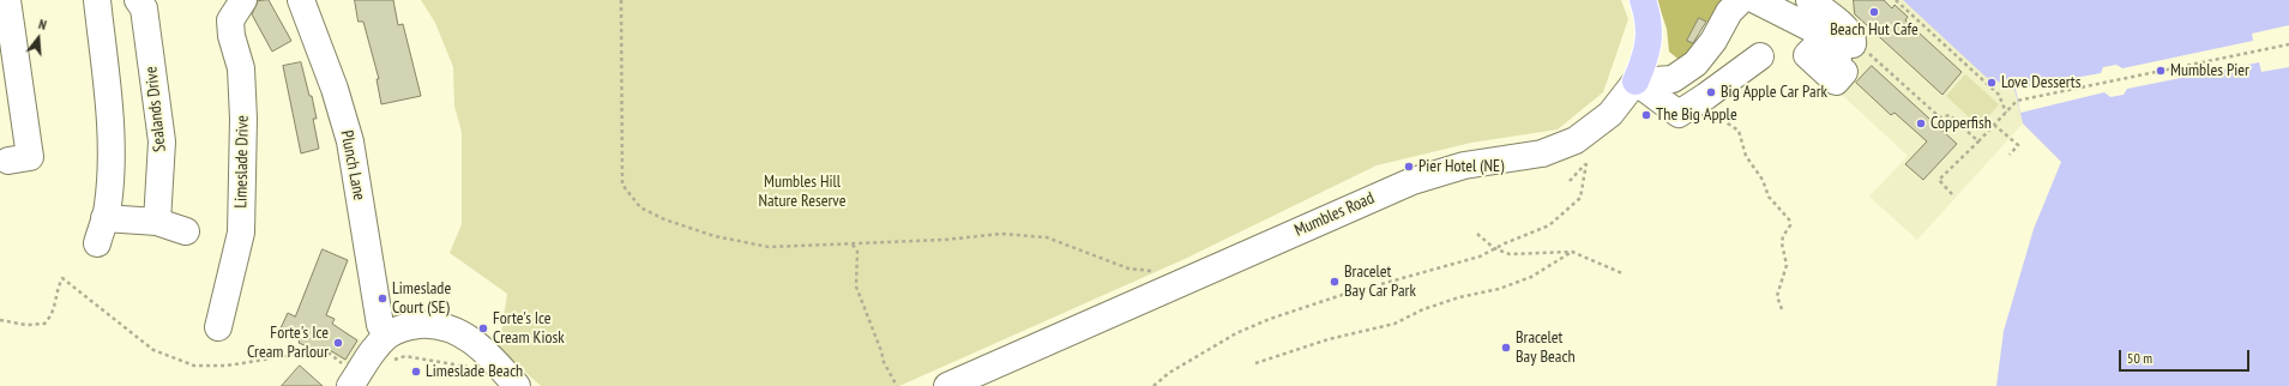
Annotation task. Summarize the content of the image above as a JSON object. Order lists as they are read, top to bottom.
{
  "streets": {
    "main road": ["Mumbles Road"],
    "street": ["Sealands Drive", "Limeslade Drive", "Plunch Lane"]
  },
  "parks": ["Mumbles Hill Nature Reserve"],
  "places": [
    "Beach Hut Cafe",
    "Mumbles Pier",
    "Love Desserts",
    "Big Apple Car Park",
    "The Big Apple",
    "Copperfish",
    "Pier Hotel (NE)",
    "Bracelet Bay Car Park",
    "Limeslade Court (SE)",
    "Forte's Ice Cream Kiosk",
    "Forte's Ice Cream Parlour",
    "Bracelet Bay Beach",
    "Limeslade Beach"
  ],
  "scale_bar": "50 m",
  "north": "top"
}
